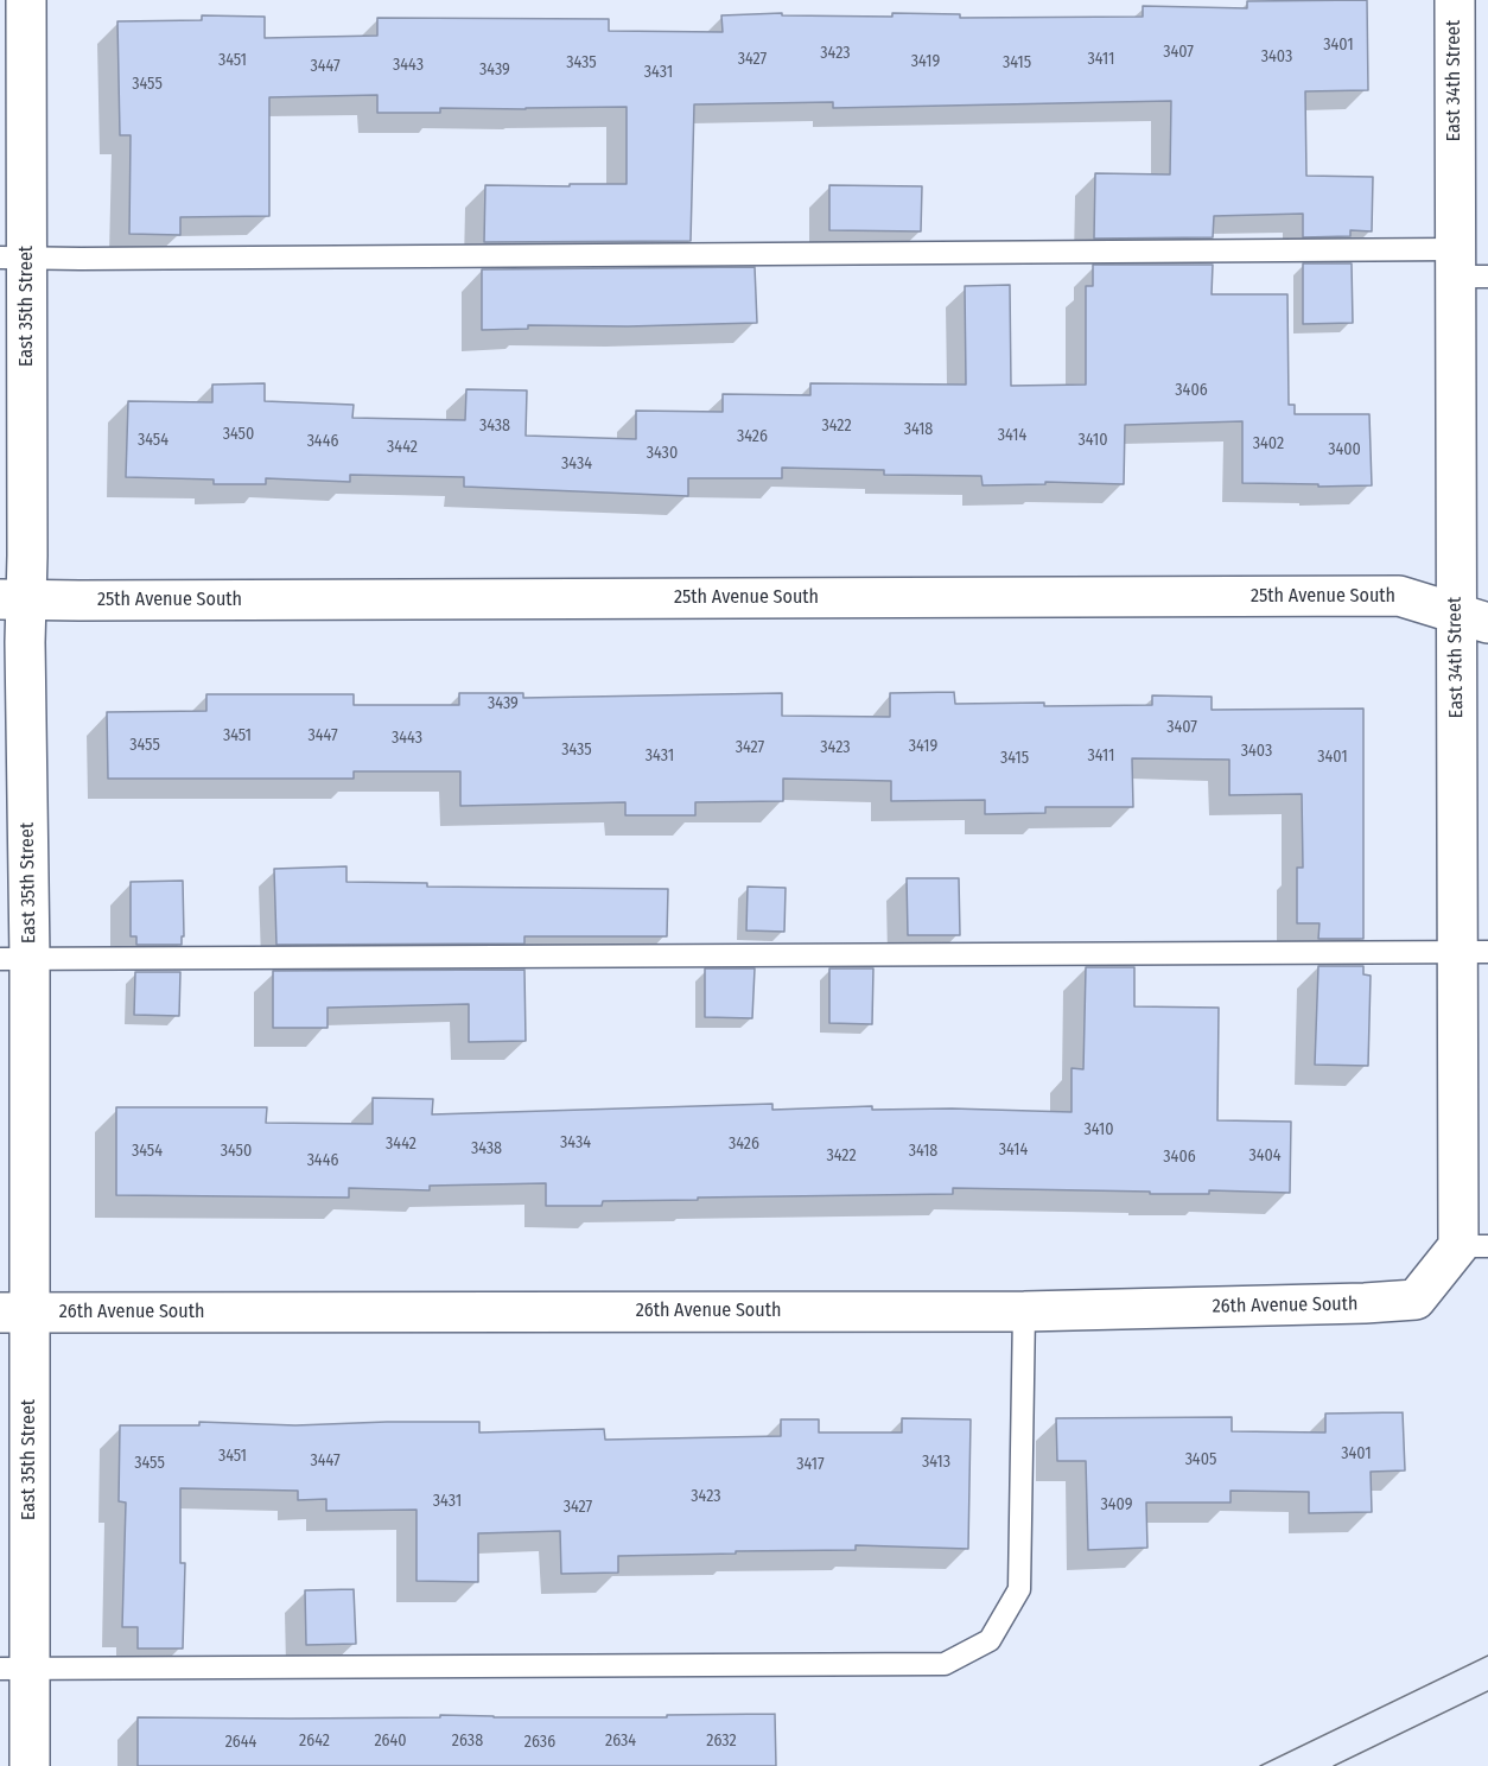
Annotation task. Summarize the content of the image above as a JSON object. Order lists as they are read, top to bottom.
{
  "streets": {
    "street": [
      "East 34th Street",
      "East 35th Street",
      "25th Avenue South",
      "26th Avenue South"
    ]
  },
  "crossings": [
    ["East 34th Street", "25th Avenue South"],
    ["East 34th Street", "26th Avenue South"],
    ["East 35th Street", "25th Avenue South"],
    ["East 35th Street", "26th Avenue South"]
  ],
  "house_numbers": [
    "3401",
    "3407",
    "3423",
    "3403",
    "3427",
    "3411",
    "3451",
    "3419",
    "3435",
    "3415",
    "3443",
    "3447",
    "3439",
    "3431",
    "3455",
    "3406",
    "3438",
    "3422",
    "3418",
    "3450",
    "3414",
    "3426",
    "3454",
    "3410",
    "3446",
    "3402",
    "3442",
    "3400",
    "3430",
    "3434",
    "3439",
    "3407",
    "3451",
    "3447",
    "3443",
    "3455",
    "3419",
    "3427",
    "3423",
    "3435",
    "3403",
    "3431",
    "3411",
    "3401",
    "3415",
    "3410",
    "3434",
    "3442",
    "3426",
    "3438",
    "3414",
    "3454",
    "3450",
    "3418",
    "3422",
    "3404",
    "3406",
    "3446",
    "3401",
    "3451",
    "3405",
    "3447",
    "3413",
    "3455",
    "3417",
    "3423",
    "3431",
    "3409",
    "3427",
    "2642",
    "2640",
    "2638",
    "2634",
    "2632",
    "2644",
    "2636"
  ]
}
